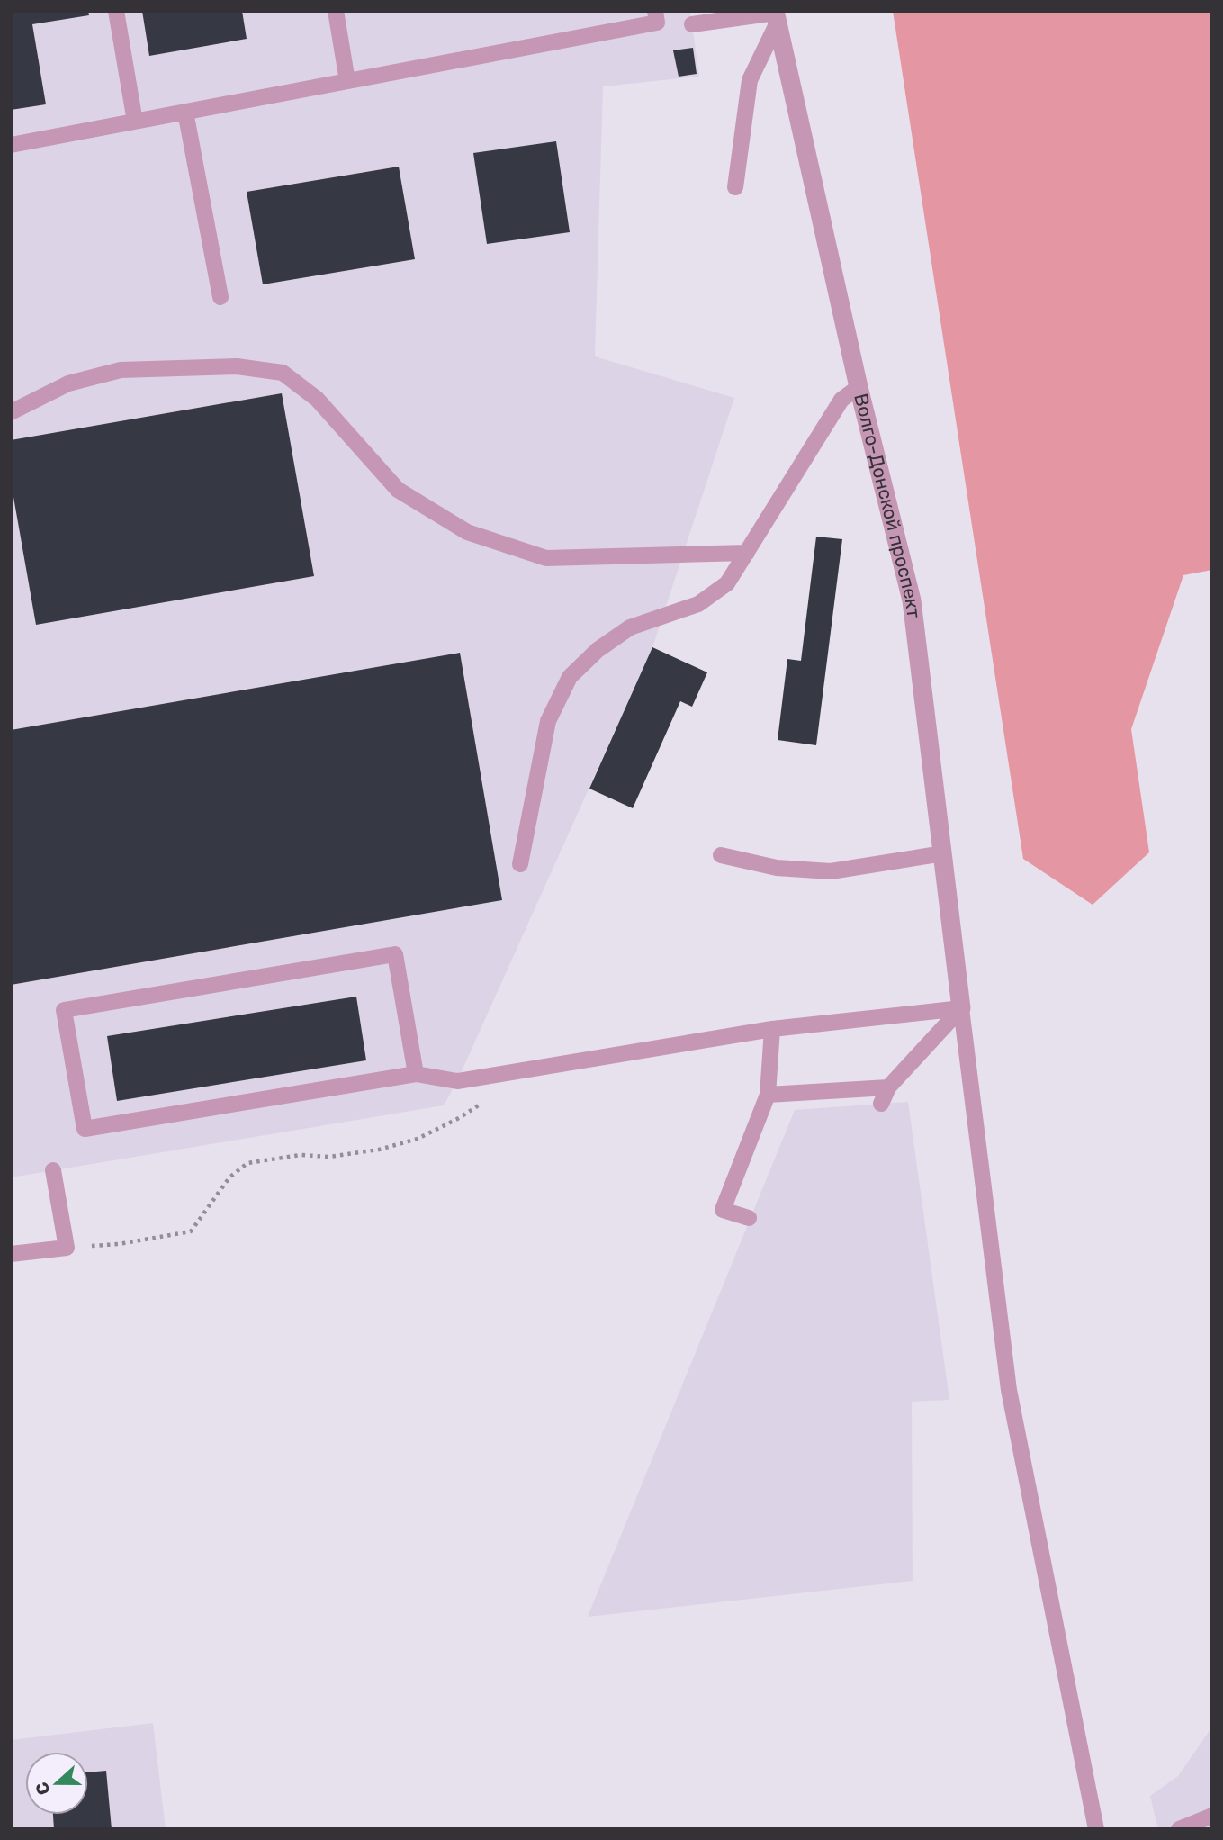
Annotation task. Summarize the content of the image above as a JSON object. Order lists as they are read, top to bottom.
{
  "streets": {
    "street": ["Волго-Донской проспект"]
  },
  "north": "left"
}
